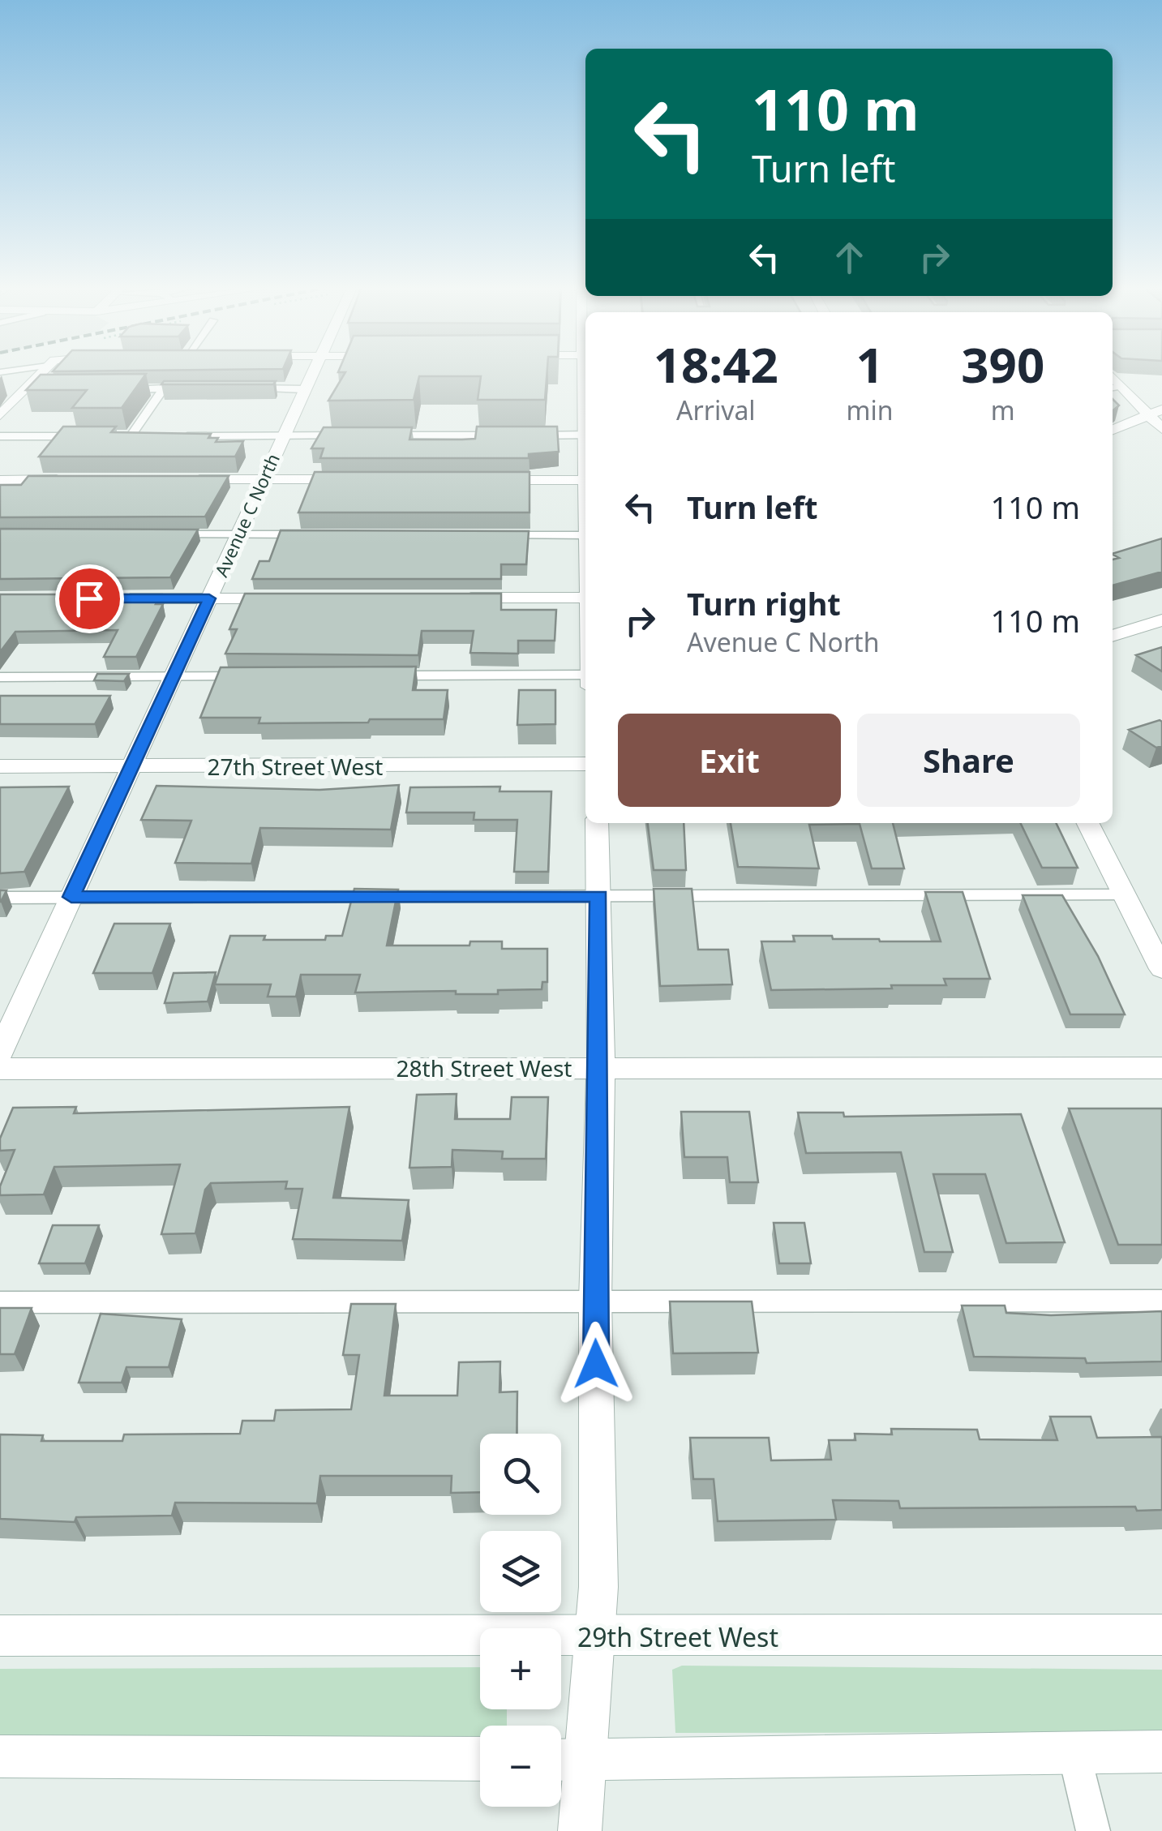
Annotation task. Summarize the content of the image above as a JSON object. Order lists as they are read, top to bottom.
{
  "streets": {
    "street": [
      "Avenue C North",
      "27th Street West",
      "28th Street West",
      "29th Street West"
    ]
  },
  "crossings": [
    ["Avenue C North", "27th Street West"]
  ],
  "page": {
    "turn": ["110 m", "Turn left"],
    "eta": [
      "18:42",
      "Arrival",
      "1",
      "min",
      "390",
      "m"
    ],
    "list": [
      {
        "name": "Turn left",
        "value": "110 m"
      },
      {
        "name": "Turn right",
        "note": "Avenue C North",
        "value": "110 m"
      }
    ],
    "buttons": ["Exit", "Share"],
    "map_buttons": ["+", "−"]
  }
}
